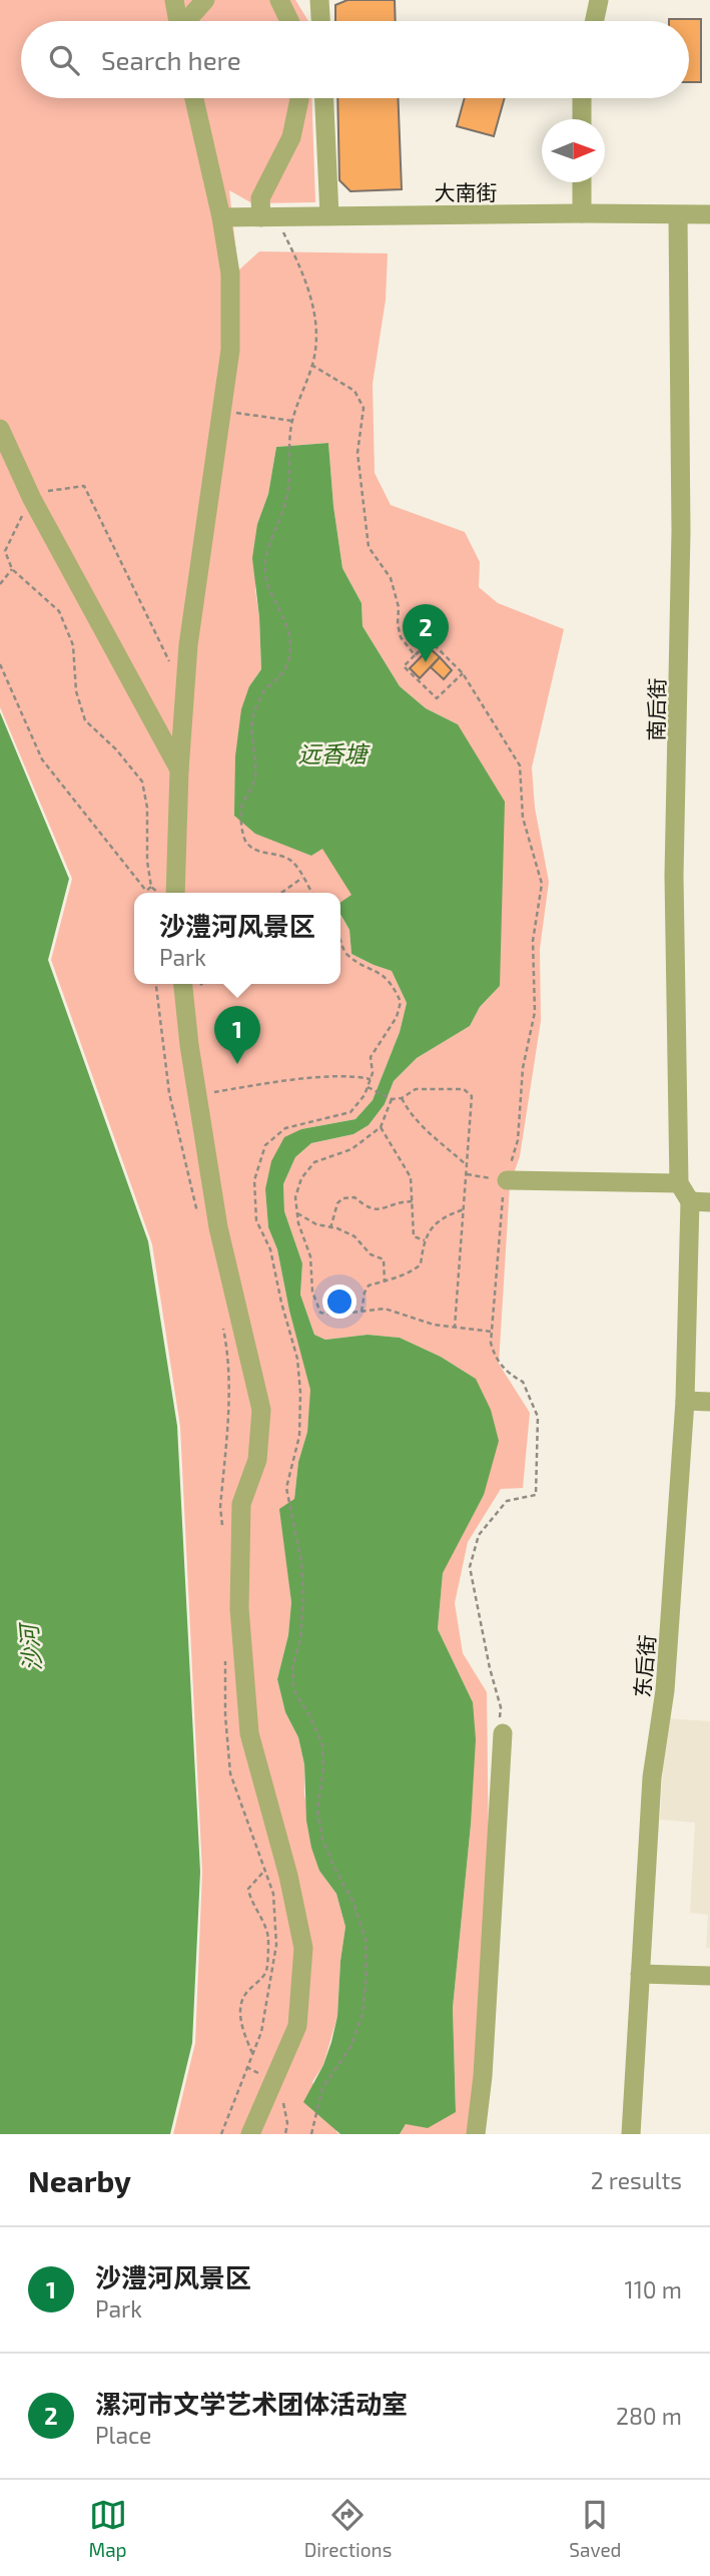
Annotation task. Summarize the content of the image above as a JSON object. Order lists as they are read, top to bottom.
{
  "streets": {
    "street": ["大南街", "南后街", "东后街"]
  },
  "crossings": [
    ["大南街", "南后街"]
  ],
  "water": ["远香塘", "沙河"],
  "north": "right",
  "page": {
    "search": "Search here",
    "pins": ["2", "1"],
    "popup": ["沙澧河风景区", "Park"],
    "heading": ["Nearby", "2 results"],
    "list": [
      {
        "mark": "1",
        "name": "沙澧河风景区",
        "note": "Park",
        "value": "110 m"
      },
      {
        "mark": "2",
        "name": "漯河市文学艺术团体活动室",
        "note": "Place",
        "value": "280 m"
      }
    ],
    "nav": ["Map", "Directions", "Saved"]
  }
}
